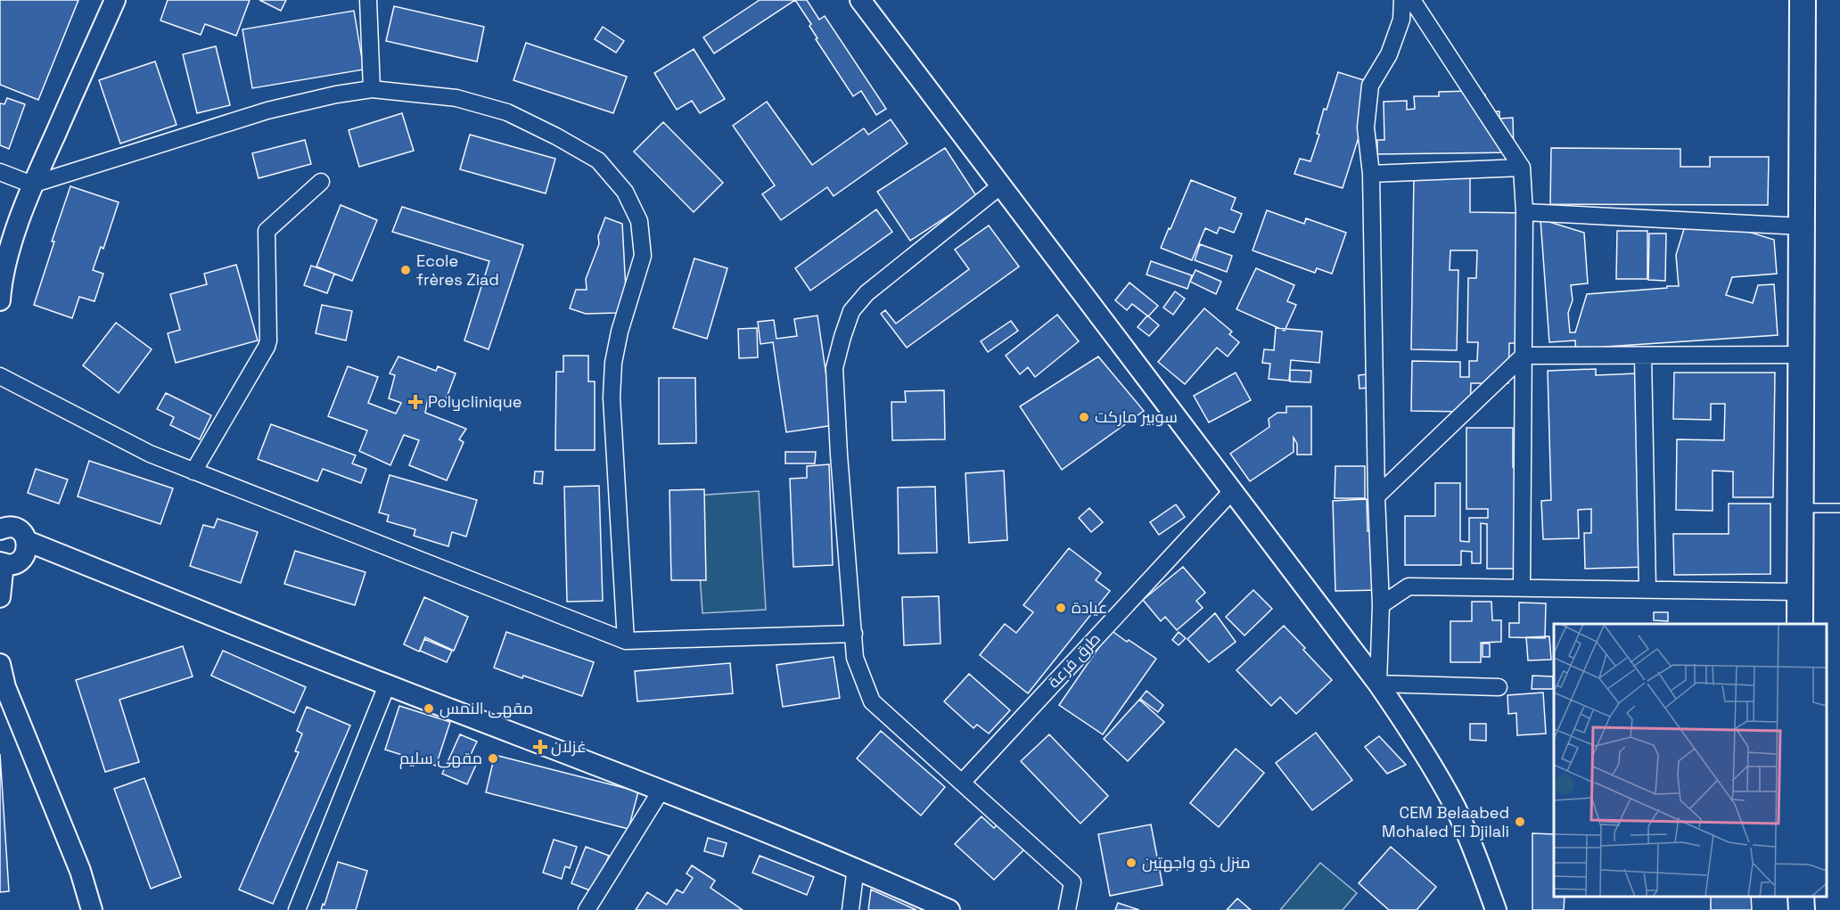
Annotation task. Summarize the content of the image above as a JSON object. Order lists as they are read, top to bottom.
{
  "streets": {
    "street": ["طرق فرعة"]
  },
  "places": {
    "other": [
      "Ecole frères Ziad",
      "سوبير ماركت",
      "عيادة",
      "مقهى النمس",
      "مقهى سليم",
      "CEM Belaabed Mohaled El Djilali",
      "منزل ذو واجهتين"
    ],
    "health": ["Polyclinique", "غزلان"]
  }
}
